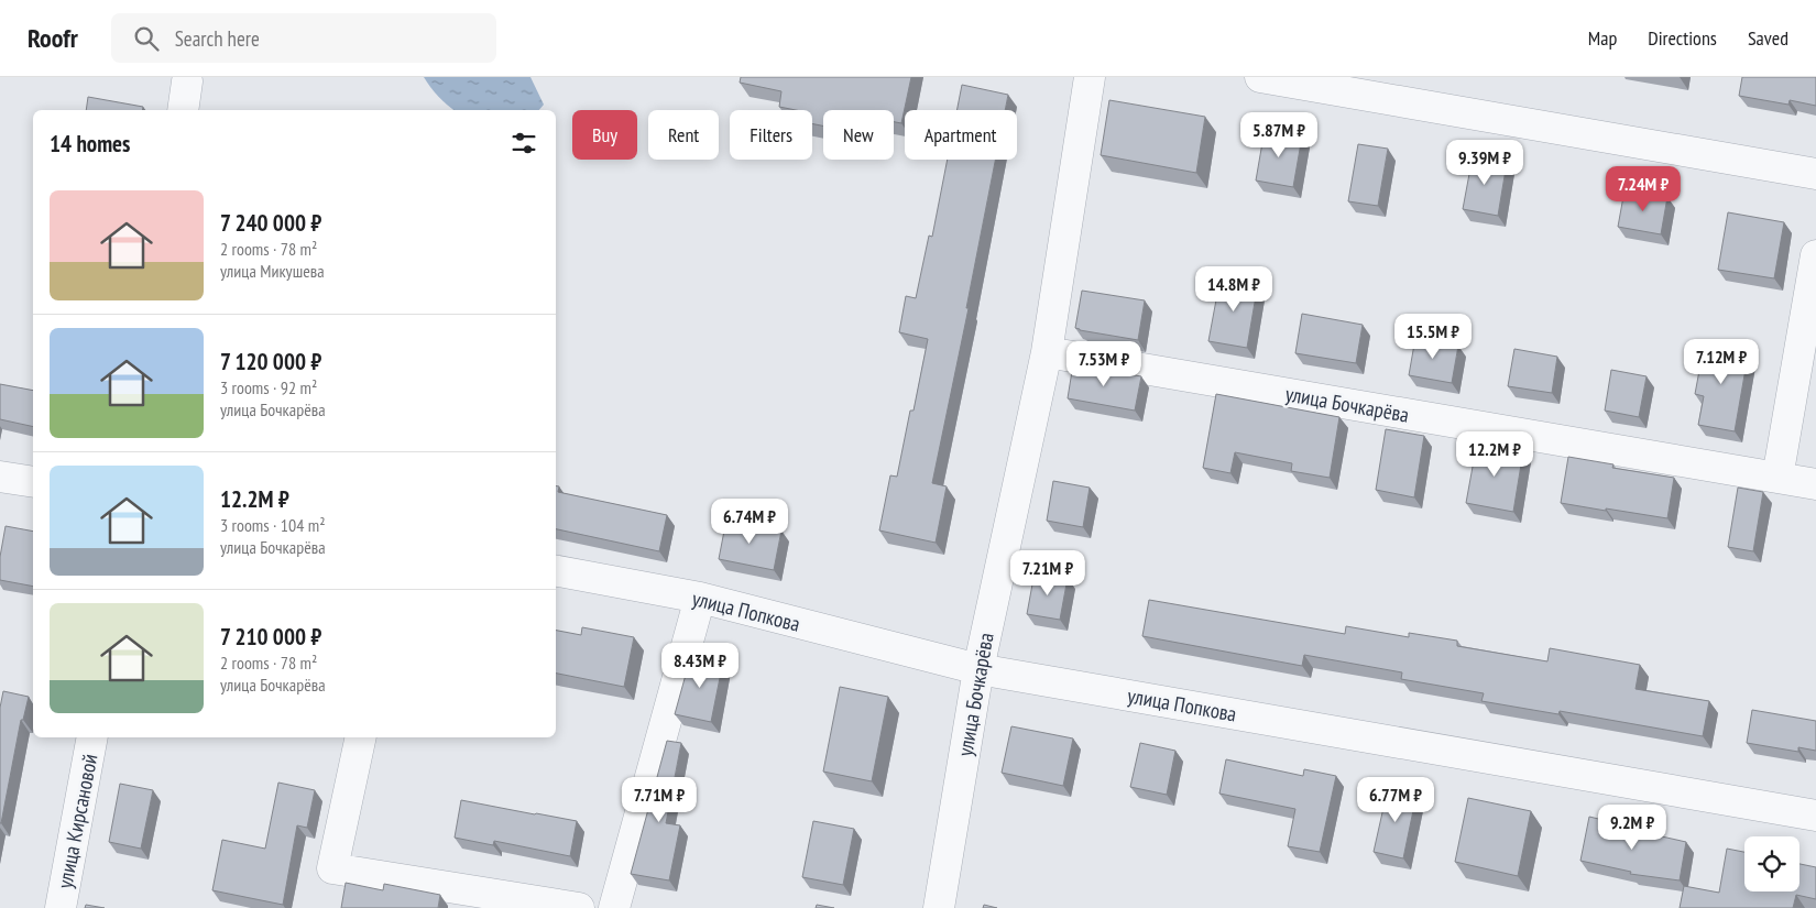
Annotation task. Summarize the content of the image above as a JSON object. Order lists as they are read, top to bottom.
{
  "streets": {
    "street": ["улица Бочкарёва", "улица Попкова", "улица Кирсановой"]
  },
  "crossings": [
    ["улица Бочкарёва", "улица Попкова"]
  ],
  "page": {
    "header": "Roofr",
    "search": "Search here",
    "nav": ["Map", "Directions", "Saved"],
    "chip": [
      "Buy",
      "Rent",
      "Filters",
      "New",
      "Apartment"
    ],
    "heading": "14 homes",
    "price": [
      "5.87M ₽",
      "9.39M ₽",
      "7.24M ₽",
      "14.8M ₽",
      "15.5M ₽",
      "7.12M ₽",
      "7.53M ₽",
      "12.2M ₽",
      "6.74M ₽",
      "7.21M ₽",
      "8.43M ₽",
      "7.71M ₽",
      "6.77M ₽",
      "9.2M ₽"
    ],
    "list": [
      {
        "name": "7 240 000 ₽",
        "note": "2 rooms · 78 m² · улица Микушева"
      },
      {
        "name": "7 120 000 ₽",
        "note": "3 rooms · 92 m² · улица Бочкарёва"
      },
      {
        "name": "12.2M ₽",
        "note": "3 rooms · 104 m² · улица Бочкарёва"
      },
      {
        "name": "7 210 000 ₽",
        "note": "2 rooms · 78 m² · улица Бочкарёва"
      }
    ]
  }
}
